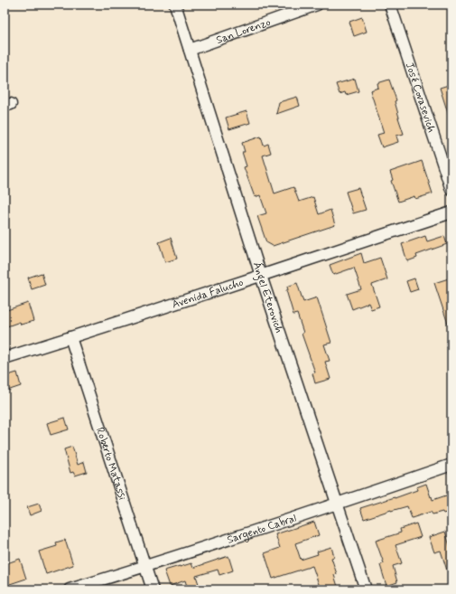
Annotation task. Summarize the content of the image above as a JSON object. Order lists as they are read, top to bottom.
{
  "streets": {
    "street": [
      "San Lorenzo",
      "José Covasevich",
      "Avenida Falucho",
      "Ángel Eterovich",
      "Roberto Matassi",
      "Sargento Cabral"
    ]
  },
  "crossings": [
    ["San Lorenzo", "Ángel Eterovich"],
    ["Avenida Falucho", "Ángel Eterovich"],
    ["Avenida Falucho", "Roberto Matassi"],
    ["Ángel Eterovich", "Sargento Cabral"],
    ["Roberto Matassi", "Sargento Cabral"]
  ]
}
